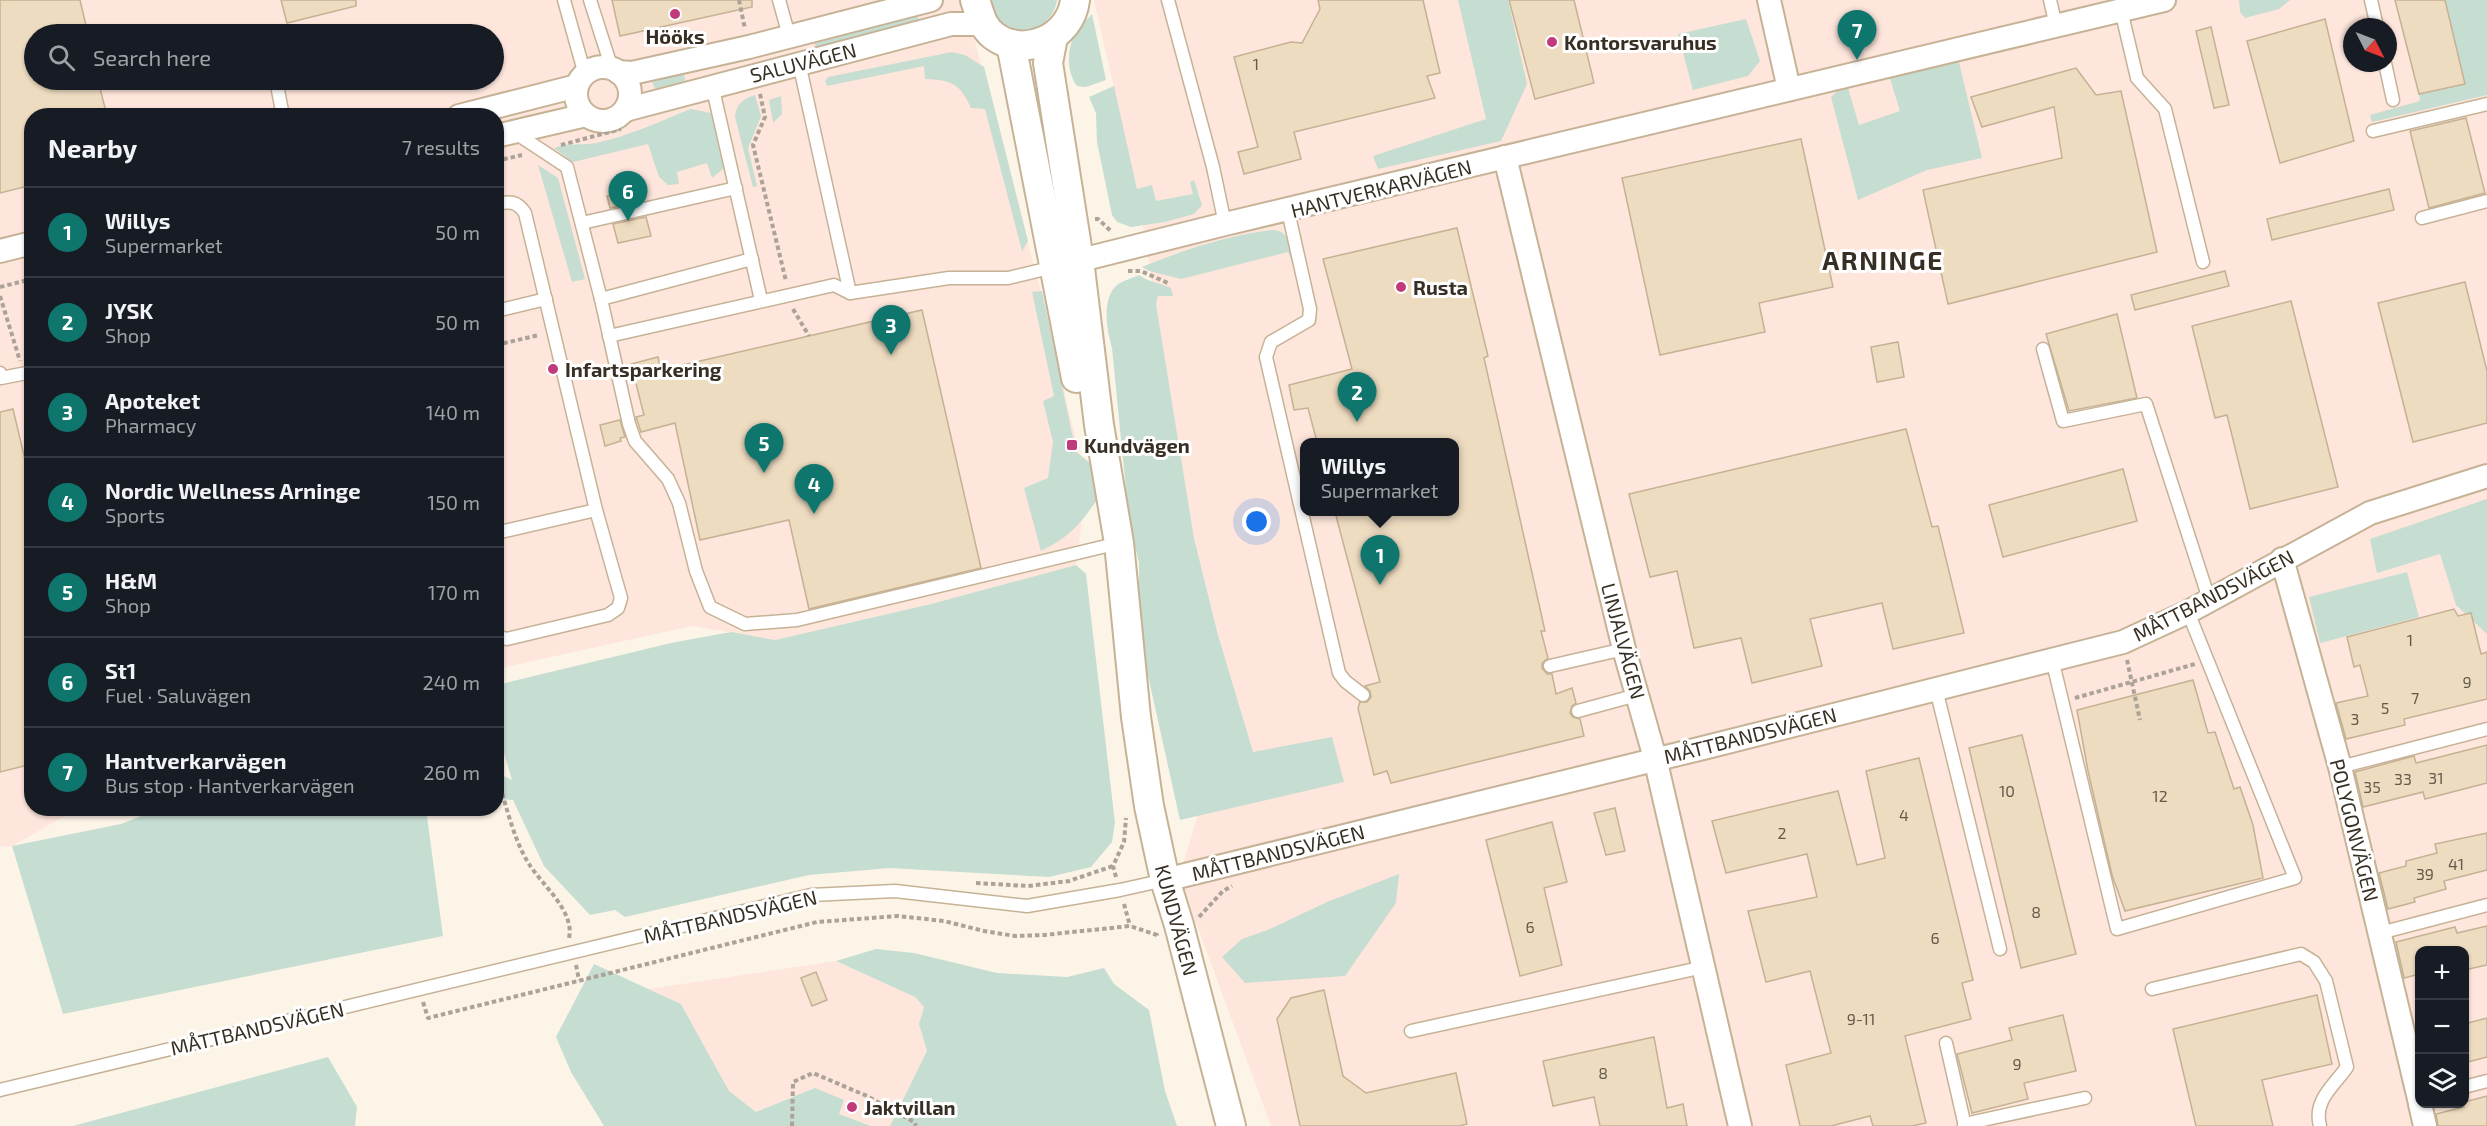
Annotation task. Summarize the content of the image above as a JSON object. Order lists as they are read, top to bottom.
{
  "streets": {
    "street": [
      "SALUVÄGEN",
      "HANTVERKARVÄGEN",
      "MÅTTBANDSVÄGEN",
      "LINJALVÄGEN",
      "POLYGONVÄGEN",
      "KUNDVÄGEN"
    ]
  },
  "crossings": [
    ["HANTVERKARVÄGEN", "LINJALVÄGEN"],
    ["HANTVERKARVÄGEN", "KUNDVÄGEN"],
    ["MÅTTBANDSVÄGEN", "LINJALVÄGEN"],
    ["MÅTTBANDSVÄGEN", "POLYGONVÄGEN"],
    ["MÅTTBANDSVÄGEN", "KUNDVÄGEN"]
  ],
  "districts": ["ARNINGE"],
  "places": {
    "other": [
      "Hööks",
      "Kontorsvaruhus",
      "Rusta",
      "Infartsparkering",
      "Jaktvillan"
    ],
    "transit": ["Kundvägen"]
  },
  "house_numbers": [
    "1",
    "1",
    "9",
    "7",
    "5",
    "3",
    "31",
    "33",
    "35",
    "10",
    "12",
    "4",
    "2",
    "41",
    "39",
    "8",
    "6",
    "6",
    "9-11",
    "9",
    "8"
  ],
  "north": "bottom right",
  "page": {
    "pins": [
      "7",
      "6",
      "3",
      "2",
      "5",
      "4",
      "1"
    ],
    "search": "Search here",
    "heading": ["Nearby", "7 results"],
    "list": [
      {
        "mark": "1",
        "name": "Willys",
        "note": "Supermarket",
        "value": "50 m"
      },
      {
        "mark": "2",
        "name": "JYSK",
        "note": "Shop",
        "value": "50 m"
      },
      {
        "mark": "3",
        "name": "Apoteket",
        "note": "Pharmacy",
        "value": "140 m"
      },
      {
        "mark": "4",
        "name": "Nordic Wellness Arninge",
        "note": "Sports",
        "value": "150 m"
      },
      {
        "mark": "5",
        "name": "H&M",
        "note": "Shop",
        "value": "170 m"
      },
      {
        "mark": "6",
        "name": "St1",
        "note": "Fuel · Saluvägen",
        "value": "240 m"
      },
      {
        "mark": "7",
        "name": "Hantverkarvägen",
        "note": "Bus stop · Hantverkarvägen",
        "value": "260 m"
      }
    ],
    "popup": ["Willys", "Supermarket"],
    "map_buttons": ["+", "−"]
  }
}
